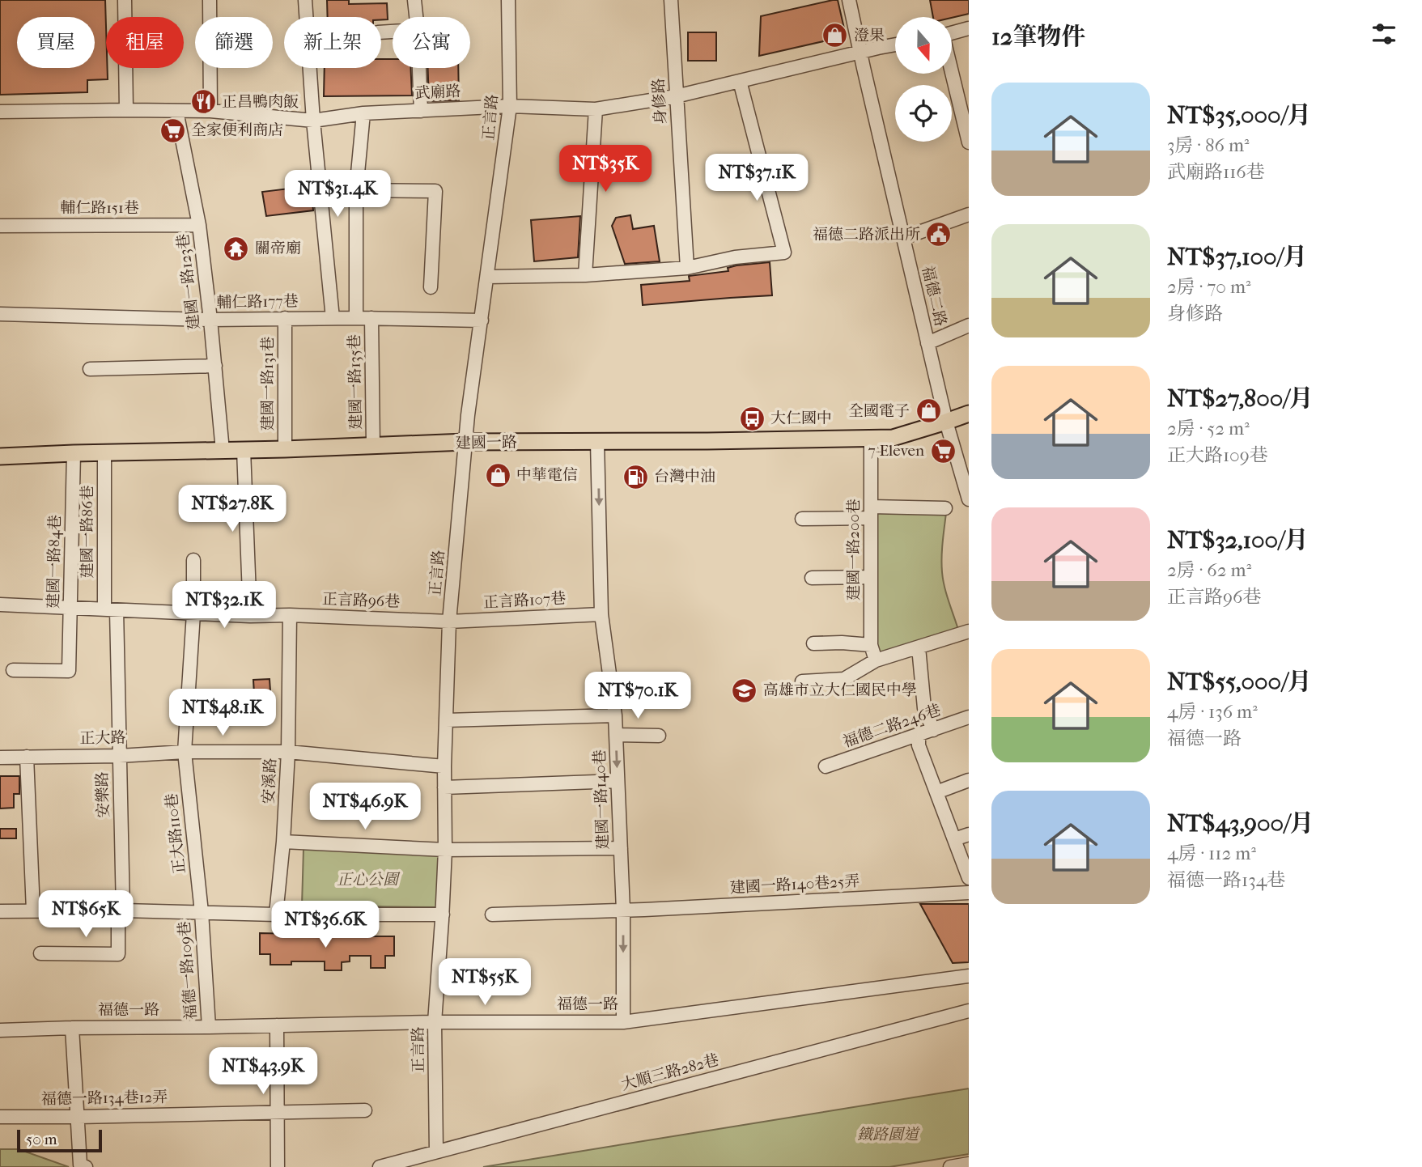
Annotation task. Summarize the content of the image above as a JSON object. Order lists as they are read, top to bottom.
{
  "streets": {
    "main road": ["建國一路"],
    "street": [
      "武廟路",
      "身修路",
      "正言路",
      "輔仁路151巷",
      "建國一路123巷",
      "福德二路",
      "輔仁路177巷",
      "建國一路135巷",
      "建國一路131巷",
      "建國一路86巷",
      "建國一路200巷",
      "建國一路84巷",
      "正言路96巷",
      "正言路107巷",
      "福德二路246巷",
      "正大路",
      "安溪路",
      "安樂路",
      "建國一路140巷",
      "正大路110巷",
      "建國一路140巷25弄",
      "福德一路109巷",
      "福德一路",
      "大順三路282巷",
      "福德一路134巷12弄"
    ]
  },
  "crossings": [
    ["武廟路", "身修路"],
    ["武廟路", "正言路"],
    ["武廟路", "建國一路123巷"],
    ["武廟路", "福德二路"],
    ["正言路", "輔仁路177巷"],
    ["正言路", "建國一路"],
    ["正言路", "正言路96巷"],
    ["正言路", "正言路107巷"],
    ["正言路", "正大路"],
    ["正言路", "福德一路"],
    ["正言路", "大順三路282巷"],
    ["輔仁路151巷", "建國一路123巷"],
    ["建國一路123巷", "輔仁路177巷"],
    ["建國一路123巷", "建國一路"],
    ["福德二路", "建國一路"],
    ["輔仁路177巷", "建國一路135巷"],
    ["輔仁路177巷", "建國一路131巷"],
    ["建國一路135巷", "建國一路"],
    ["建國一路131巷", "建國一路"],
    ["建國一路", "建國一路86巷"],
    ["建國一路", "建國一路200巷"],
    ["建國一路", "建國一路84巷"],
    ["建國一路", "建國一路140巷"],
    ["建國一路86巷", "正言路96巷"],
    ["建國一路86巷", "安樂路"],
    ["建國一路84巷", "正言路96巷"],
    ["正言路96巷", "正言路107巷"],
    ["正言路96巷", "安溪路"],
    ["正言路96巷", "安樂路"],
    ["正言路96巷", "正大路110巷"],
    ["正言路107巷", "建國一路140巷"],
    ["正大路", "安溪路"],
    ["正大路", "安樂路"],
    ["正大路", "正大路110巷"],
    ["建國一路140巷", "建國一路140巷25弄"],
    ["建國一路140巷", "福德一路"],
    ["正大路110巷", "福德一路109巷"],
    ["福德一路109巷", "福德一路"]
  ],
  "one_way": ["建國一路140巷"],
  "parks": ["正心公園", "鐵路園道"],
  "places": {
    "shop": ["澄果", "全國電子", "中華電信"],
    "restaurant": ["正昌鴨肉飯"],
    "supermarket": ["全家便利商店", "7-Eleven"],
    "public building": ["福德二路派出所"],
    "temple": ["關帝廟"],
    "bus stop": ["大仁國中"],
    "fuel station": ["台灣中油"],
    "school or university": ["高雄市立大仁國民中學"]
  },
  "scale_bar": "50 m",
  "north": "bottom",
  "page": {
    "heading": "12筆物件",
    "chip": [
      "買屋",
      "租屋",
      "篩選",
      "新上架",
      "公寓"
    ],
    "list": [
      {
        "name": "NT$35,000/月",
        "note": "3房 · 86 m² · 武廟路116巷"
      },
      {
        "name": "NT$37,100/月",
        "note": "2房 · 70 m² · 身修路"
      },
      {
        "name": "NT$27,800/月",
        "note": "2房 · 52 m² · 正大路109巷"
      },
      {
        "name": "NT$32,100/月",
        "note": "2房 · 62 m² · 正言路96巷"
      },
      {
        "name": "NT$55,000/月",
        "note": "4房 · 136 m² · 福德一路"
      },
      {
        "name": "NT$43,900/月",
        "note": "4房 · 112 m² · 福德一路134巷"
      }
    ],
    "price": [
      "NT$35K",
      "NT$37.1K",
      "NT$31.4K",
      "NT$27.8K",
      "NT$32.1K",
      "NT$70.1K",
      "NT$48.1K",
      "NT$46.9K",
      "NT$65K",
      "NT$36.6K",
      "NT$55K",
      "NT$43.9K"
    ],
    "scale": "50 m"
  }
}
